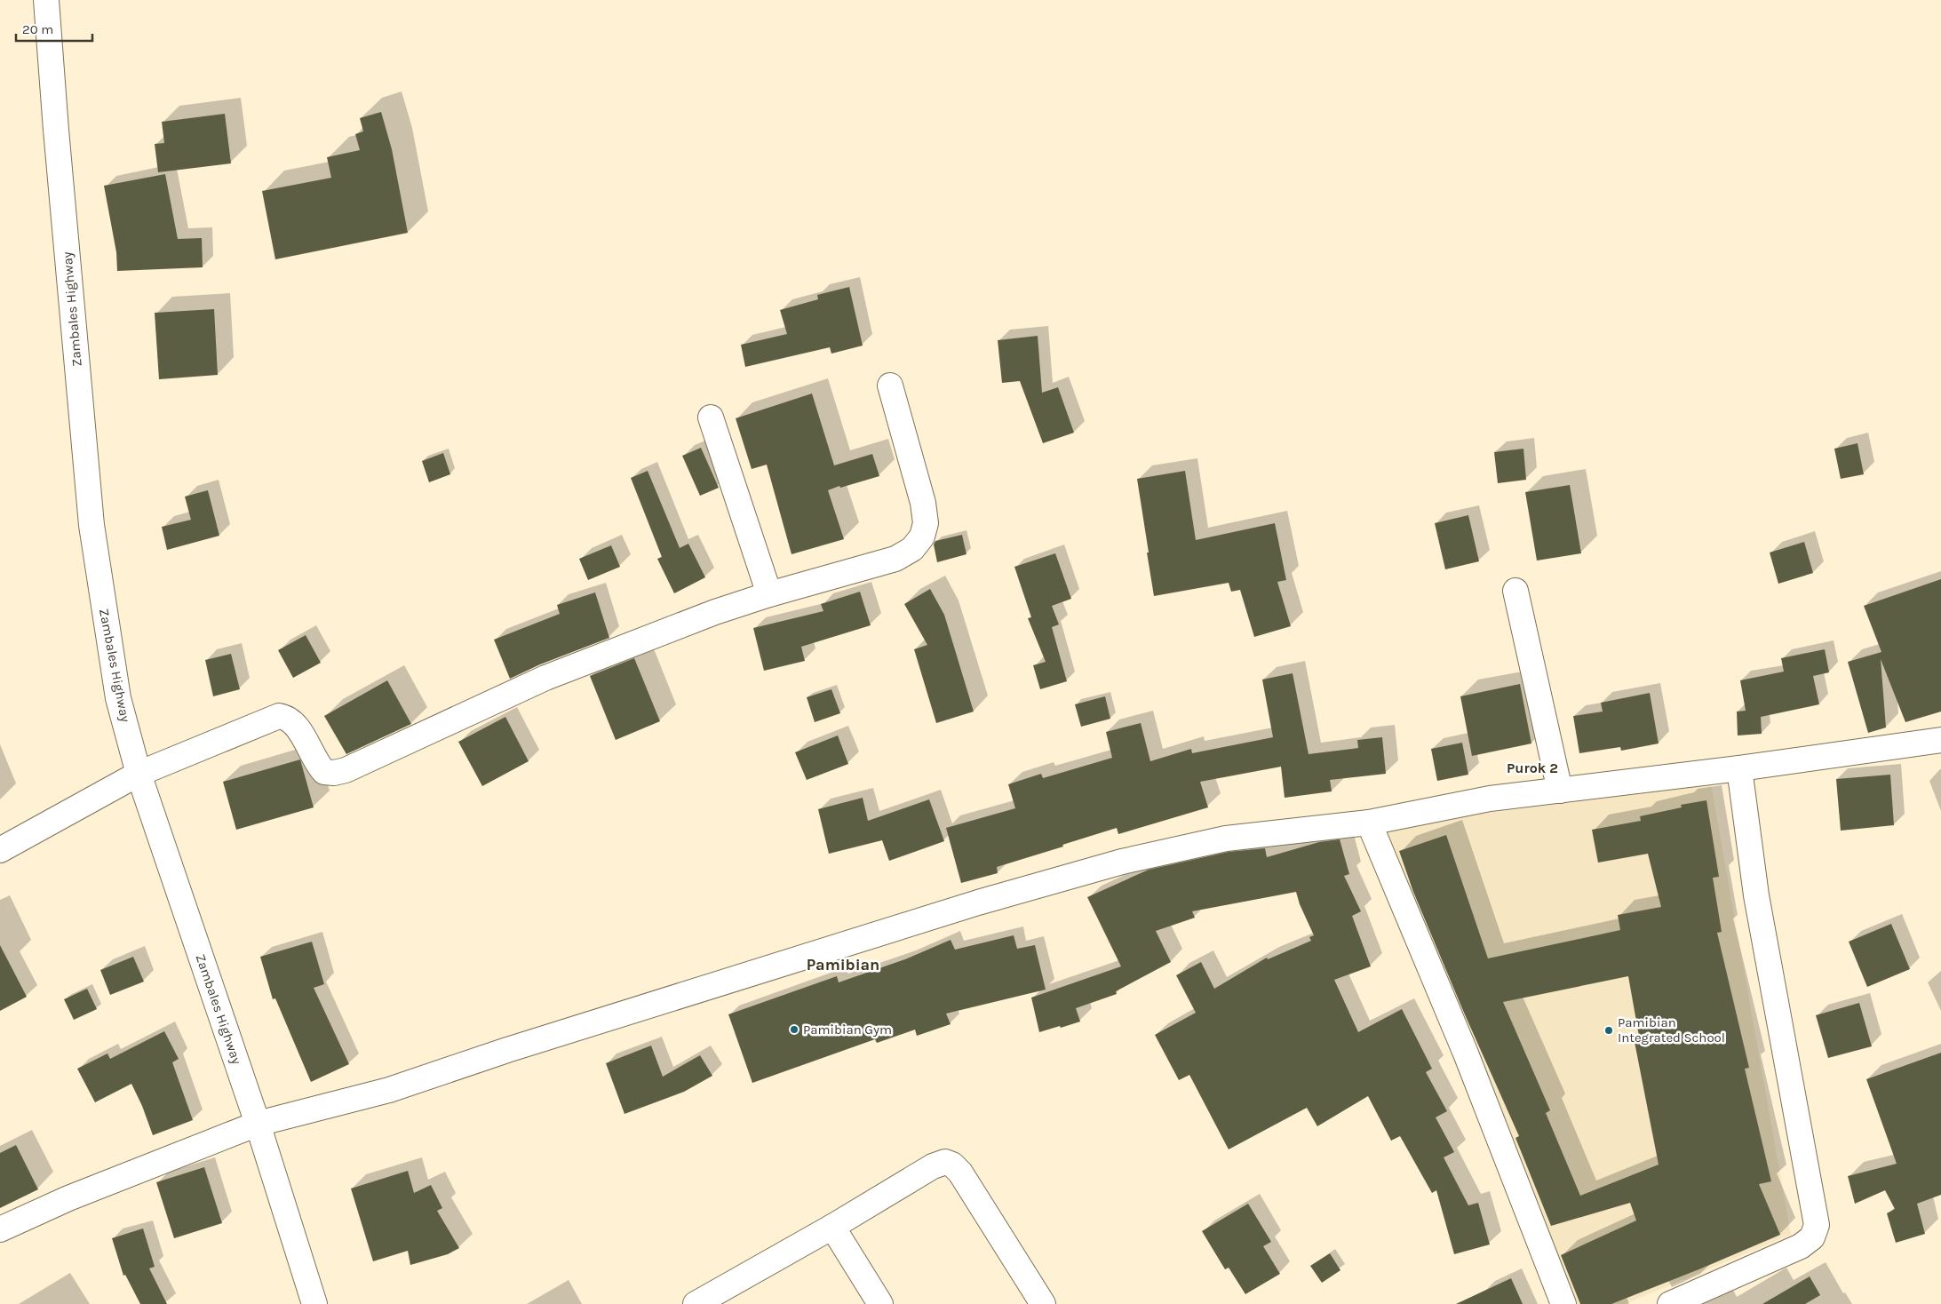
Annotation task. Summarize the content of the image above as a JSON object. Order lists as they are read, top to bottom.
{
  "streets": {
    "street": ["Zambales Highway"]
  },
  "districts": ["Purok 2", "Pamibian"],
  "places": ["Pamibian Gym", "Pamibian Integrated School"],
  "scale_bar": "20 m"
}
